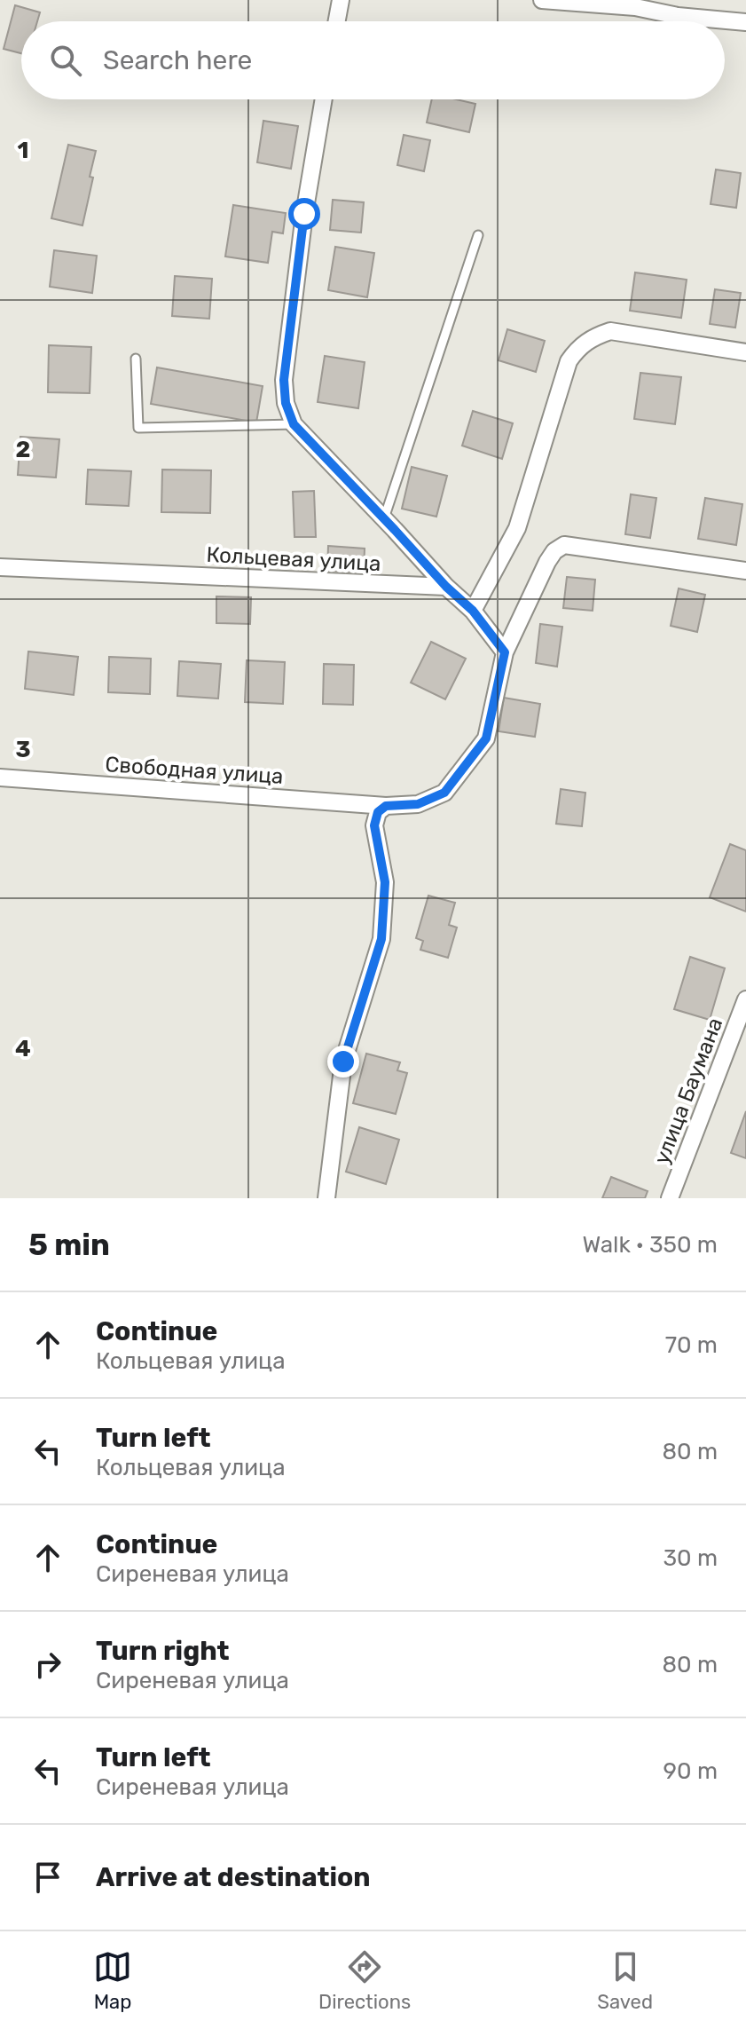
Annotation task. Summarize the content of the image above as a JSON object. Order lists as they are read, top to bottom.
{
  "streets": {
    "street": ["Кольцевая улица", "Свободная улица", "улица Баумана"]
  },
  "page": {
    "search": "Search here",
    "heading": ["5 min", "Walk · 350 m"],
    "list": [
      ["Continue", "Кольцевая улица", "70 m"],
      ["Turn left", "Кольцевая улица", "80 m"],
      ["Continue", "Сиреневая улица", "30 m"],
      ["Turn right", "Сиреневая улица", "80 m"],
      ["Turn left", "Сиреневая улица", "90 m"],
      "Arrive at destination"
    ],
    "nav": ["Map", "Directions", "Saved"]
  },
  "grid": {
    "rows": [
      "1",
      "2",
      "3",
      "4"
    ]
  }
}
